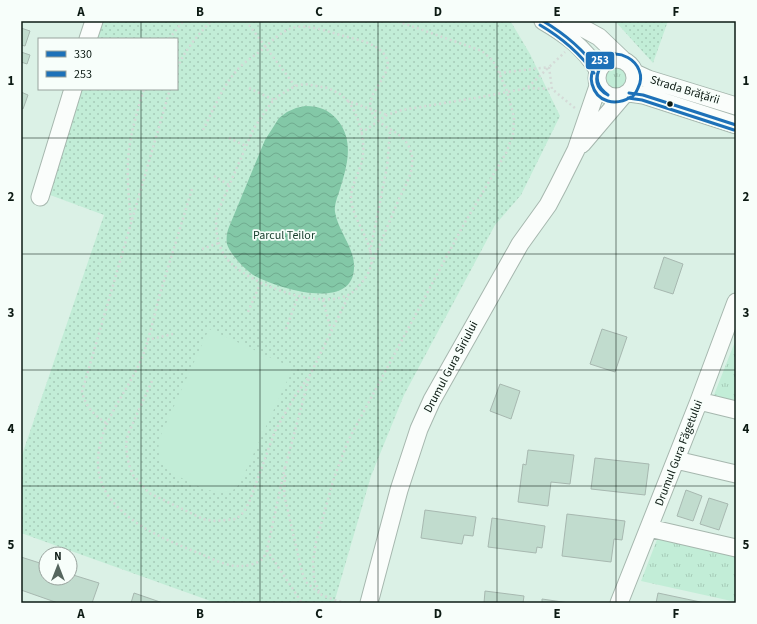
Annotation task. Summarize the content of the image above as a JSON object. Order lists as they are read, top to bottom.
{
  "streets": {
    "street": ["Strada Brățării", "Drumul Gura Siriului", "Drumul Gura Făgetului"]
  },
  "crossings": [
    ["Strada Brățării", "Drumul Gura Siriului"]
  ],
  "parks": ["Parcul Teilor"],
  "lines": ["transit line 330", "transit line 253"],
  "legend": ["330", "253"],
  "north": "top",
  "grid": {
    "columns": [
      "A",
      "B",
      "C",
      "D",
      "E",
      "F"
    ],
    "rows": [
      "1",
      "2",
      "3",
      "4",
      "5"
    ]
  }
}
